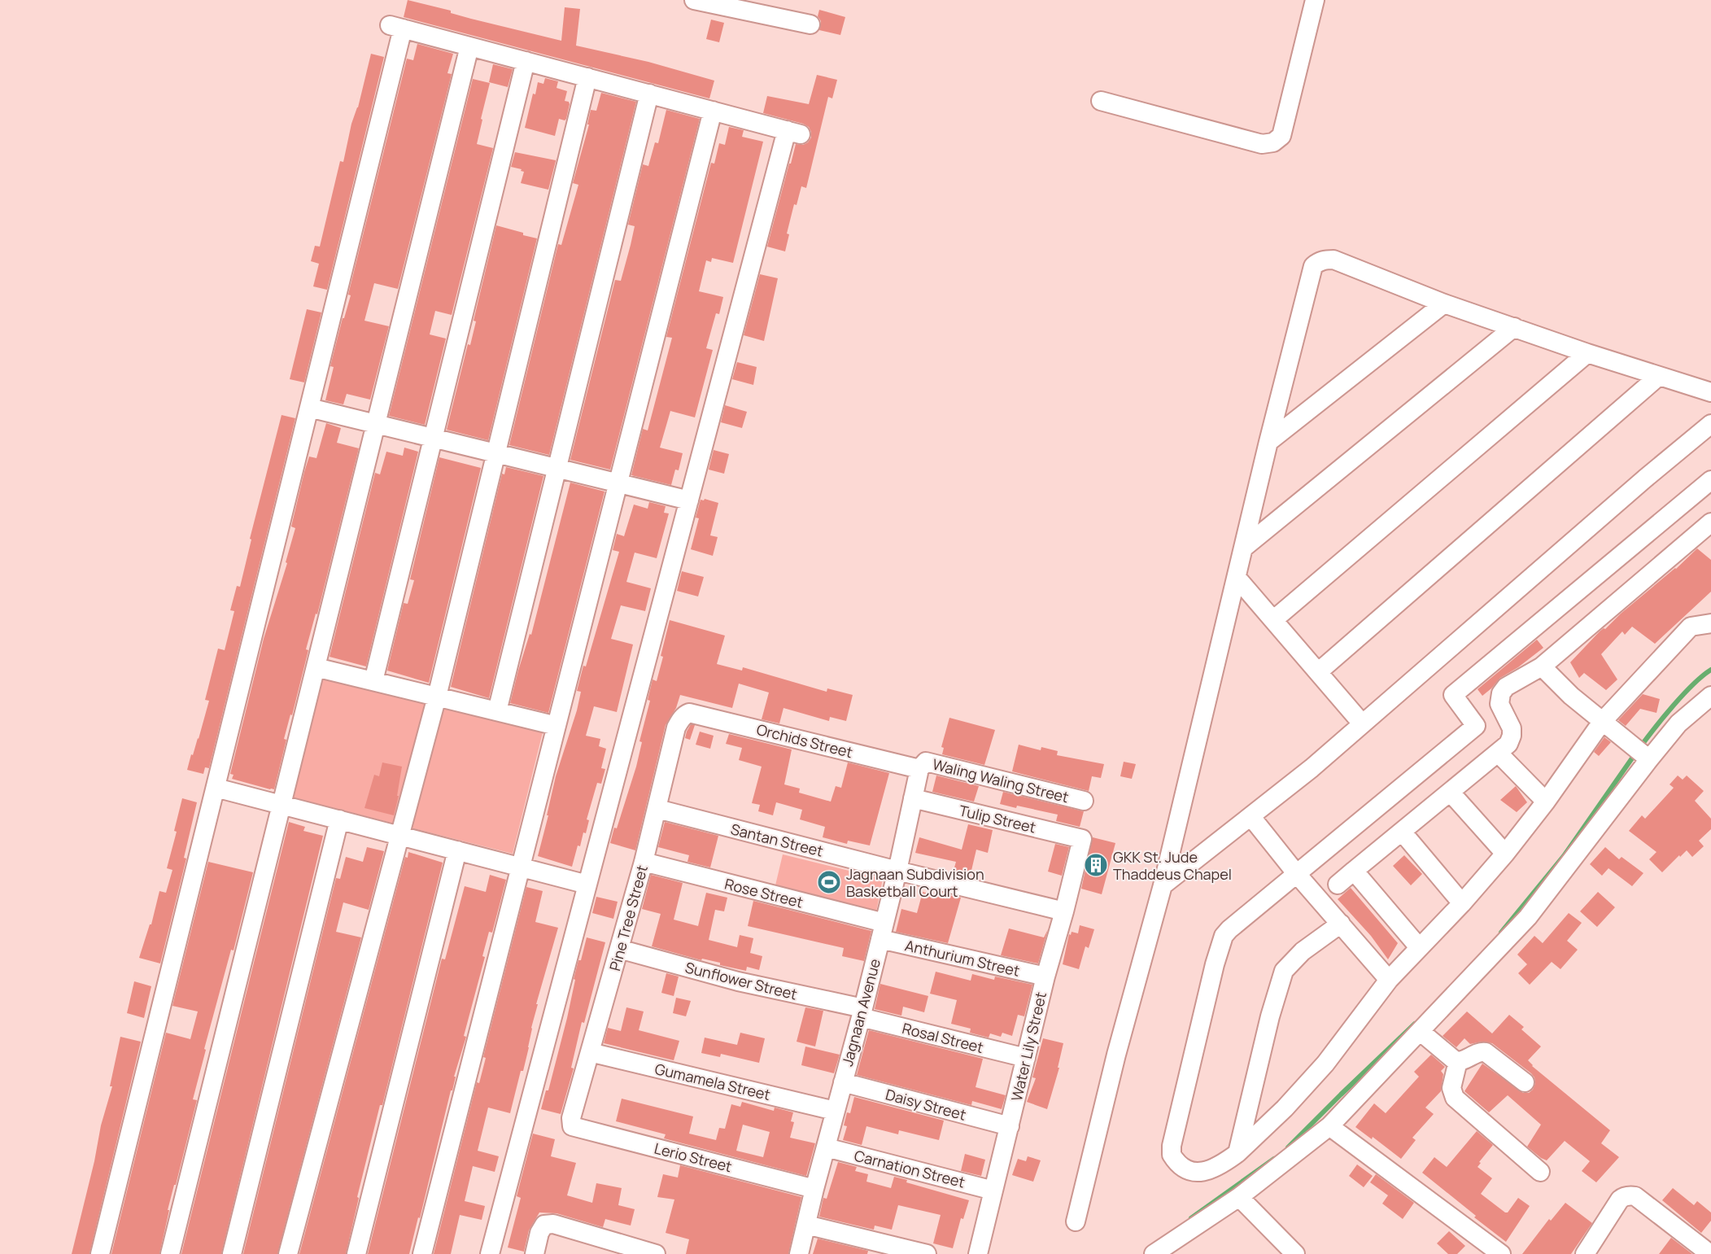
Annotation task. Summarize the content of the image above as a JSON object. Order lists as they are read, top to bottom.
{
  "streets": {
    "street": [
      "Orchids Street",
      "Waling Waling Street",
      "Tulip Street",
      "Santan Street",
      "Rose Street",
      "Pine Tree Street",
      "Anthurium Street",
      "Sunflower Street",
      "Jagnaan Avenue",
      "Rosal Street",
      "Water Lily Street",
      "Gumamela Street",
      "Daisy Street",
      "Lerio Street",
      "Carnation Street"
    ]
  },
  "crossings": [
    ["Orchids Street", "Waling Waling Street"],
    ["Orchids Street", "Pine Tree Street"],
    ["Orchids Street", "Jagnaan Avenue"],
    ["Waling Waling Street", "Jagnaan Avenue"],
    ["Tulip Street", "Jagnaan Avenue"],
    ["Tulip Street", "Water Lily Street"],
    ["Santan Street", "Pine Tree Street"],
    ["Santan Street", "Jagnaan Avenue"],
    ["Santan Street", "Water Lily Street"],
    ["Rose Street", "Pine Tree Street"],
    ["Rose Street", "Anthurium Street"],
    ["Rose Street", "Jagnaan Avenue"],
    ["Pine Tree Street", "Sunflower Street"],
    ["Pine Tree Street", "Gumamela Street"],
    ["Pine Tree Street", "Lerio Street"],
    ["Anthurium Street", "Jagnaan Avenue"],
    ["Anthurium Street", "Water Lily Street"],
    ["Sunflower Street", "Jagnaan Avenue"],
    ["Sunflower Street", "Rosal Street"],
    ["Jagnaan Avenue", "Rosal Street"],
    ["Jagnaan Avenue", "Gumamela Street"],
    ["Jagnaan Avenue", "Daisy Street"],
    ["Jagnaan Avenue", "Lerio Street"],
    ["Jagnaan Avenue", "Carnation Street"],
    ["Rosal Street", "Water Lily Street"],
    ["Water Lily Street", "Daisy Street"],
    ["Water Lily Street", "Carnation Street"]
  ],
  "places": {
    "building": ["GKK St. Jude Thaddeus Chapel"],
    "sports": ["Jagnaan Subdivision Basketball Court"]
  }
}
